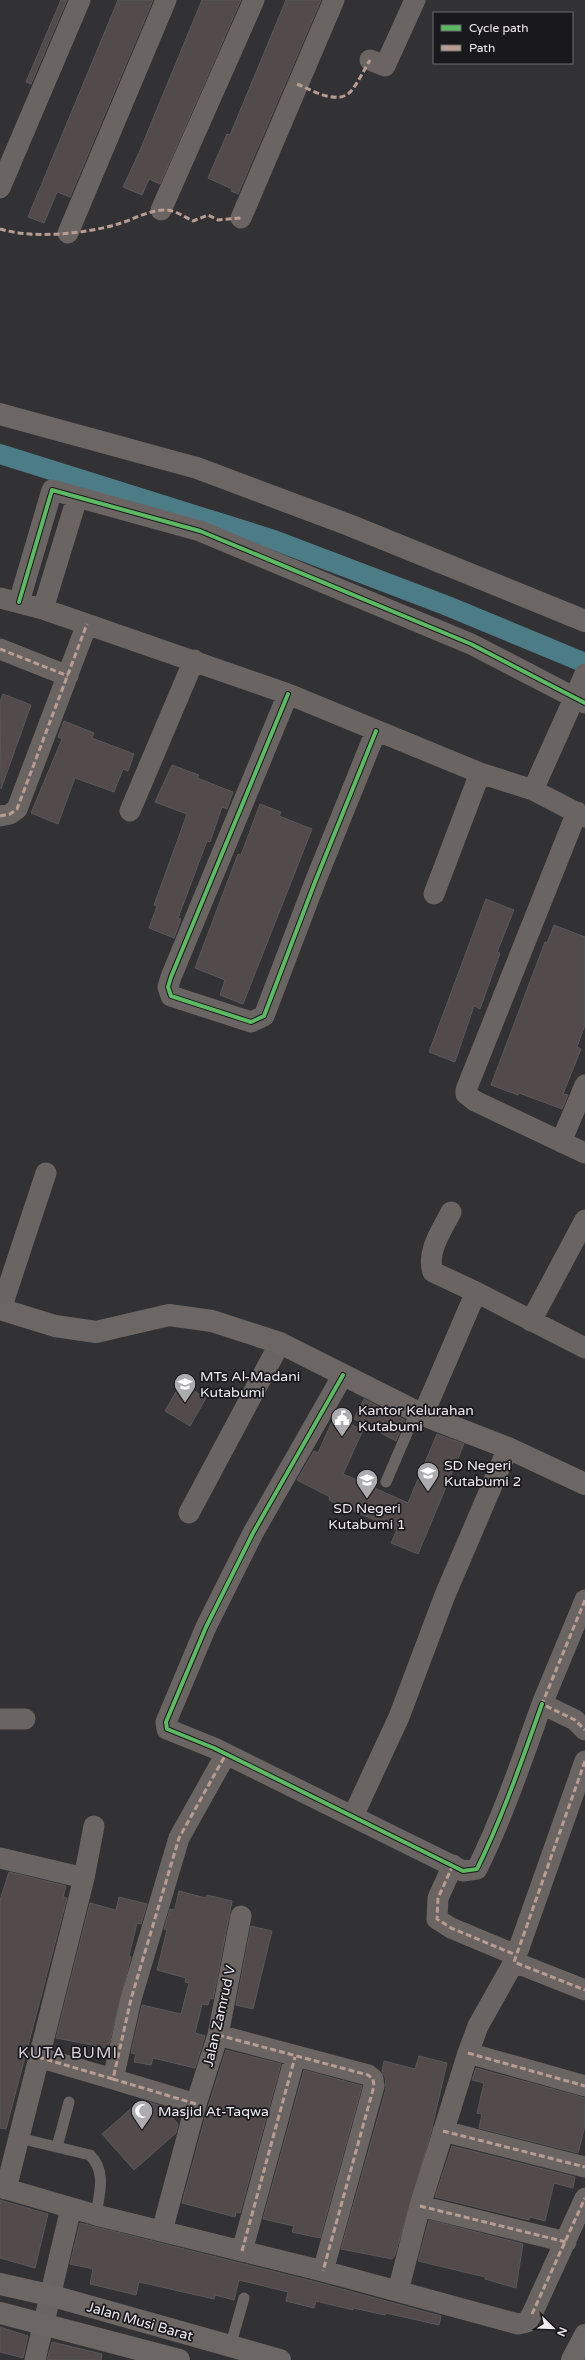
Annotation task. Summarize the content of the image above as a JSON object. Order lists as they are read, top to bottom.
{
  "streets": {
    "street": ["Jalan Zamrud V", "Jalan Musi Barat"]
  },
  "districts": ["KUTA BUMI"],
  "places": {
    "school or university": ["MTs Al-Madani Kutabumi", "SD Negeri Kutabumi 2", "SD Negeri Kutabumi 1"],
    "public building": ["Kantor Kelurahan Kutabumi"],
    "mosque": ["Masjid At-Taqwa"]
  },
  "legend": ["Cycle path", "Path"],
  "north": "bottom right"
}
